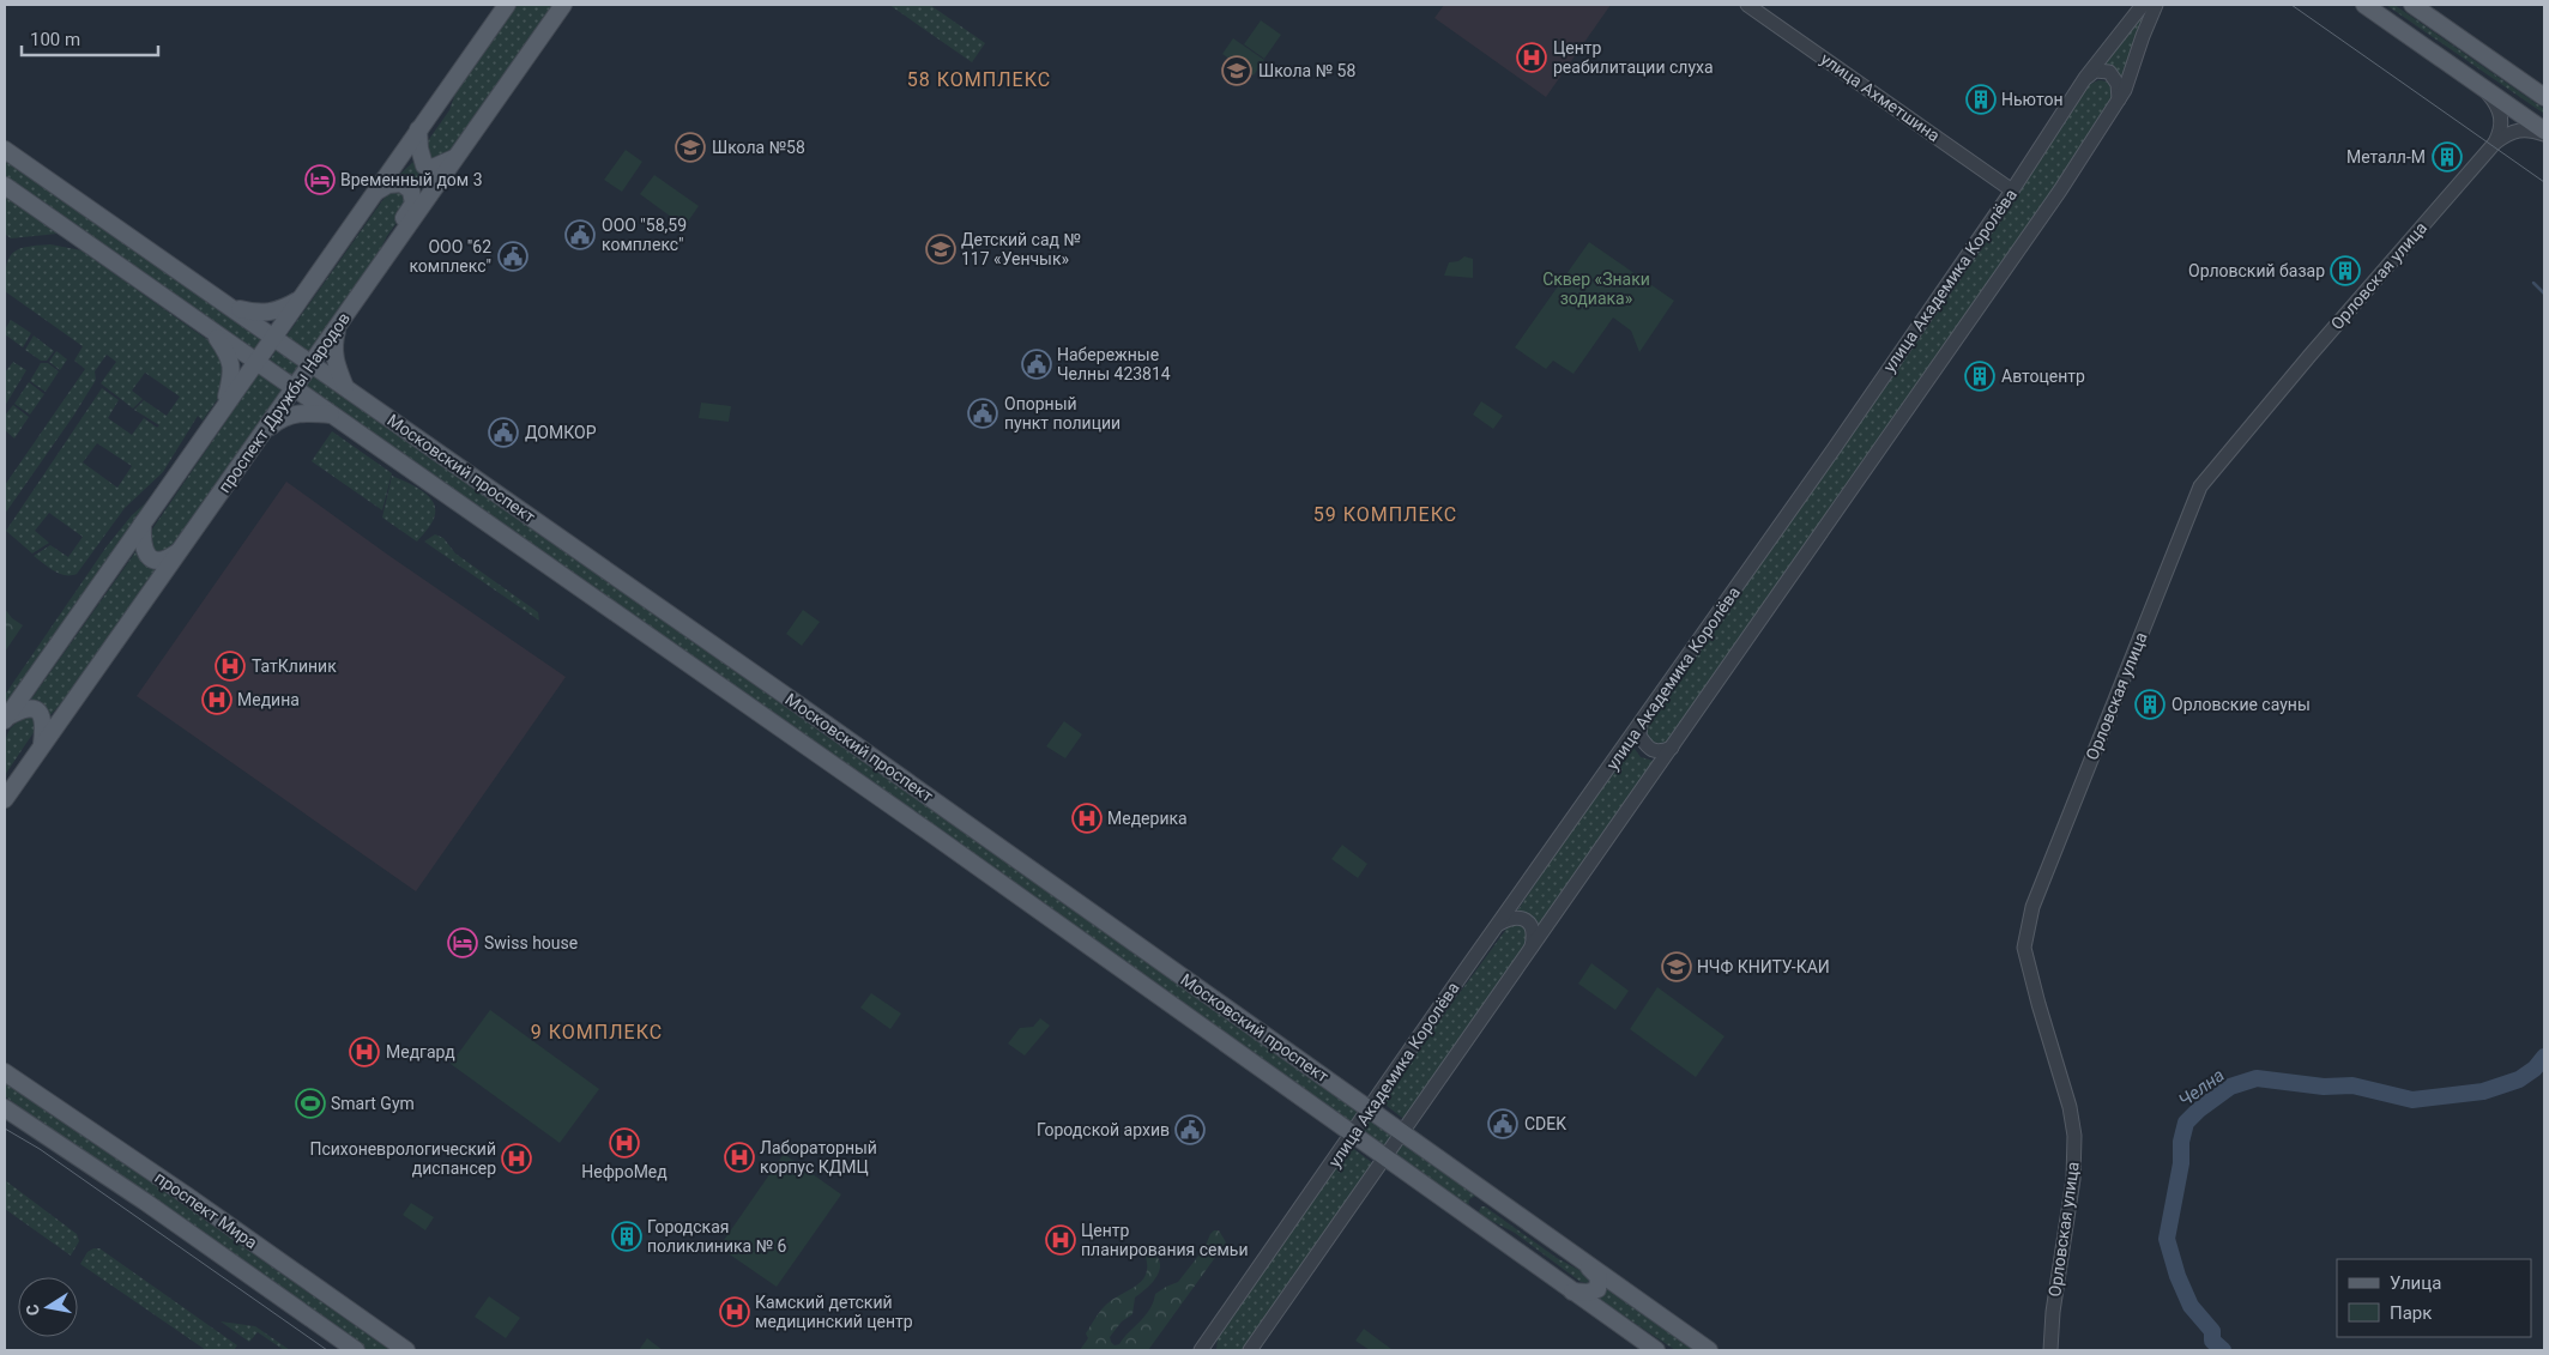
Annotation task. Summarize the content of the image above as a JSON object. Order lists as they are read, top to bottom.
{
  "streets": {
    "main road": ["проспект Дружбы Народов", "Московский проспект", "проспект Мира"],
    "street": ["улица Ахметшина", "Орловская улица", "улица Академика Королёва"]
  },
  "crossings": [
    ["улица Ахметшина", "улица Академика Королёва"],
    ["улица Академика Королёва", "Московский проспект"],
    ["проспект Дружбы Народов", "Московский проспект"]
  ],
  "districts": ["58 КОМПЛЕКС", "59 КОМПЛЕКС", "9 КОМПЛЕКС"],
  "water": ["Челна"],
  "parks": ["Сквер «Знаки зодиака»"],
  "places": {
    "hospital": [
      "Центр реабилитации слуха",
      "ТатКлиник",
      "Медина",
      "Медерика",
      "Медгард",
      "НефроМед",
      "Лабораторный корпус КДМЦ",
      "Психоневрологический диспансер",
      "Центр планирования семьи",
      "Камский детский медицинский центр"
    ],
    "school or university": [
      "Школа № 58",
      "Школа №58",
      "Детский сад № 117 «Уенчык»",
      "НЧФ КНИТУ-КАИ"
    ],
    "building": [
      "Ньютон",
      "Металл-М",
      "Орловский базар",
      "Автоцентр",
      "Орловские сауны",
      "Городская поликлиника № 6"
    ],
    "hotel": ["Временный дом 3", "Swiss house"],
    "public building": [
      "ООО \"58,59 комплекс\"",
      "ООО \"62 комплекс\"",
      "Набережные Челны 423814",
      "Опорный пункт полиции",
      "ДОМКОР",
      "CDEK",
      "Городской архив"
    ],
    "sports": ["Smart Gym"]
  },
  "legend": ["Улица", "Парк"],
  "scale_bar": "100 m",
  "north": "left"
}
